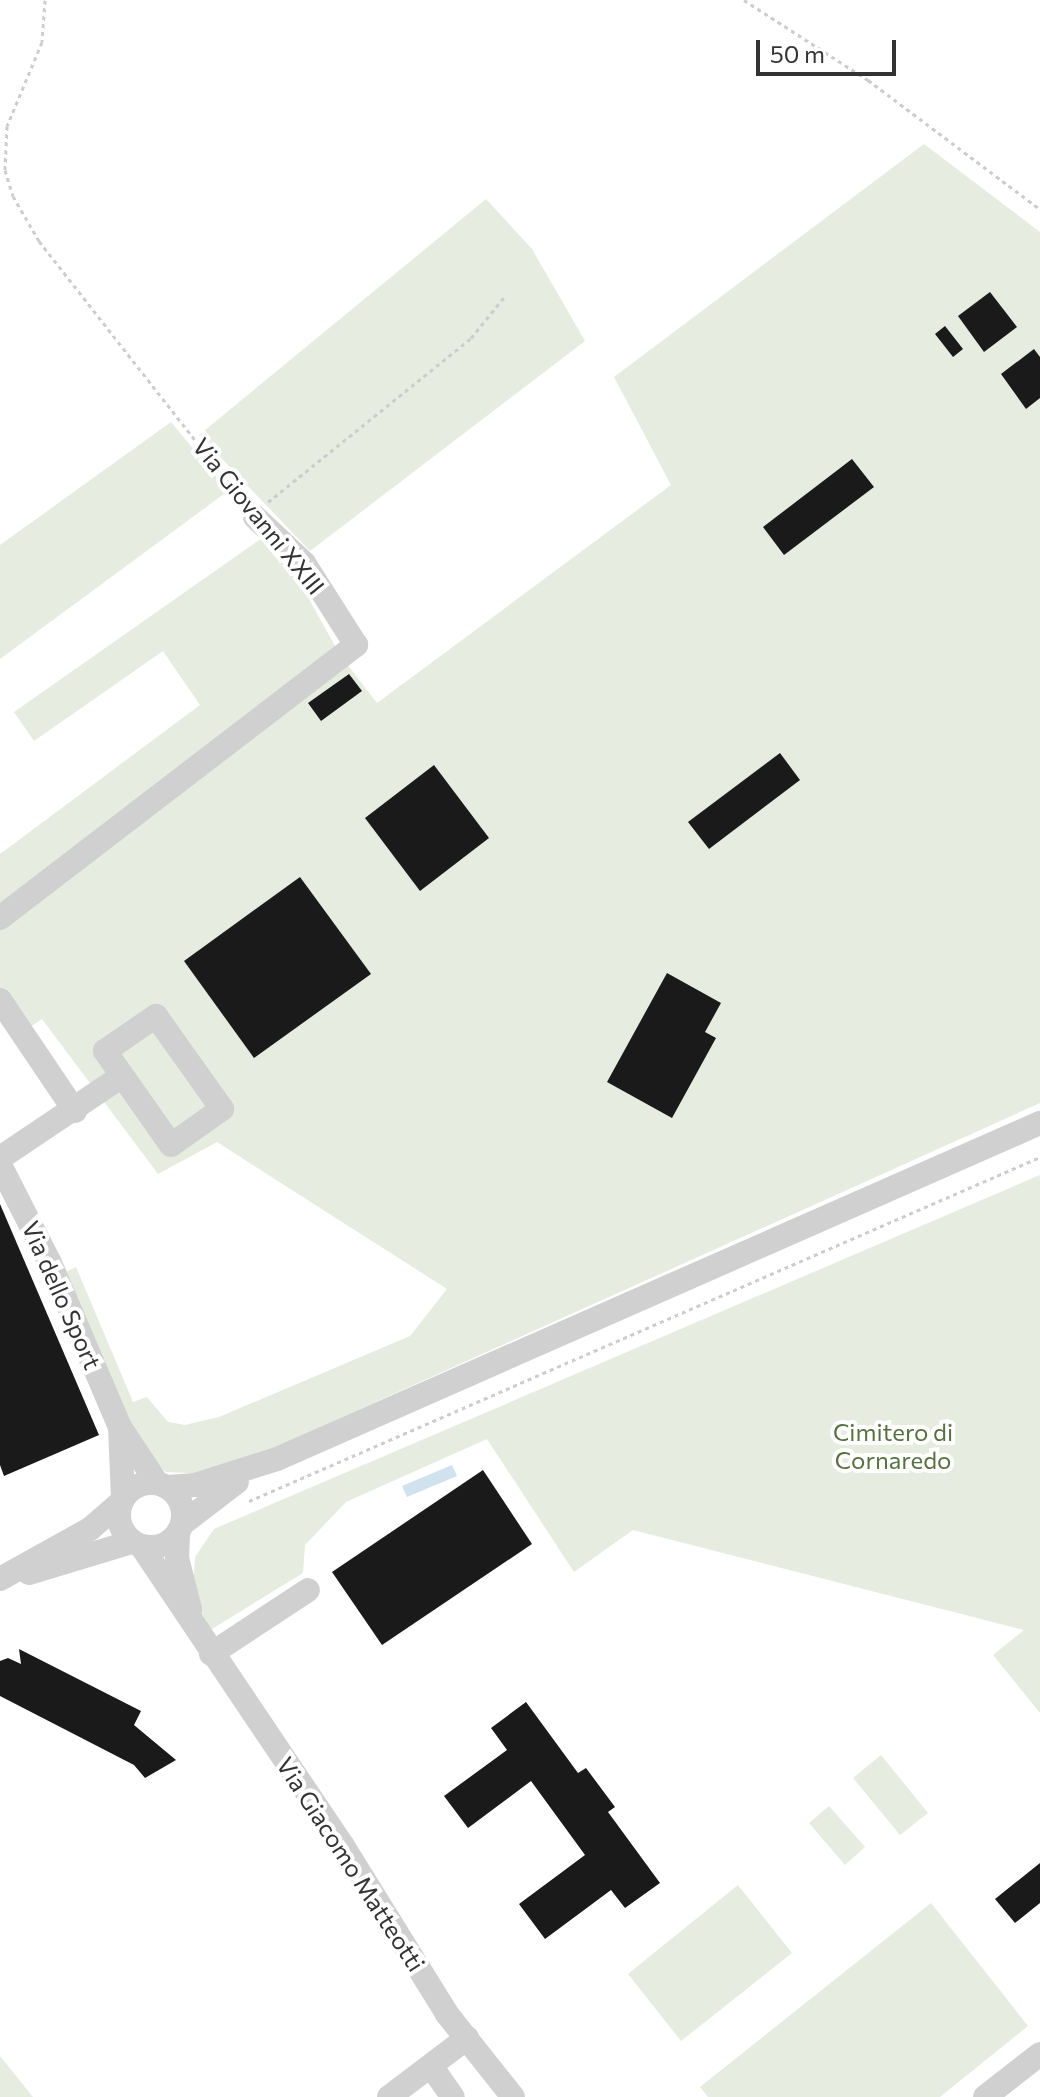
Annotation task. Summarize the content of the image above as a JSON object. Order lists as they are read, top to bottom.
{
  "streets": {
    "street": ["Via Giovanni XXIII", "Via dello Sport", "Via Giacomo Matteotti"]
  },
  "crossings": [
    ["Via dello Sport", "Via Giacomo Matteotti"]
  ],
  "parks": ["Cimitero di Cornaredo"],
  "scale_bar": "50 m"
}
